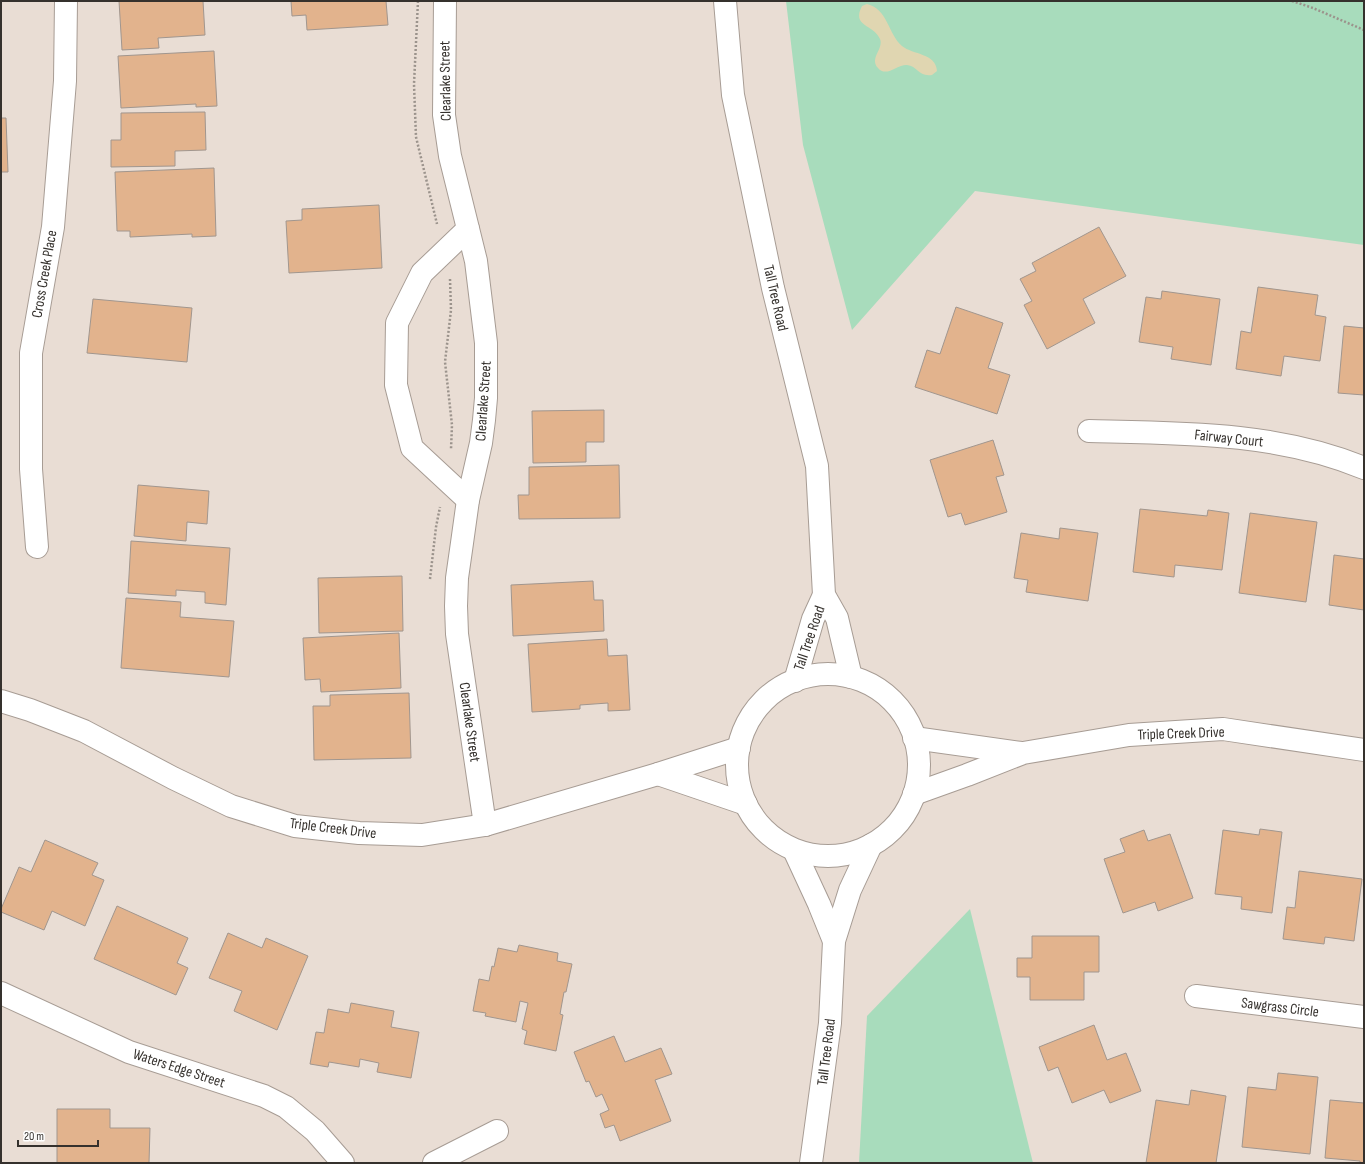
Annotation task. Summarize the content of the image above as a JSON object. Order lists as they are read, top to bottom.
{
  "streets": {
    "street": [
      "Clearlake Street",
      "Cross Creek Place",
      "Tall Tree Road",
      "Fairway Court",
      "Triple Creek Drive",
      "Sawgrass Circle",
      "Waters Edge Street"
    ]
  },
  "crossings": [
    ["Clearlake Street", "Triple Creek Drive"]
  ],
  "scale_bar": "20 m"
}
